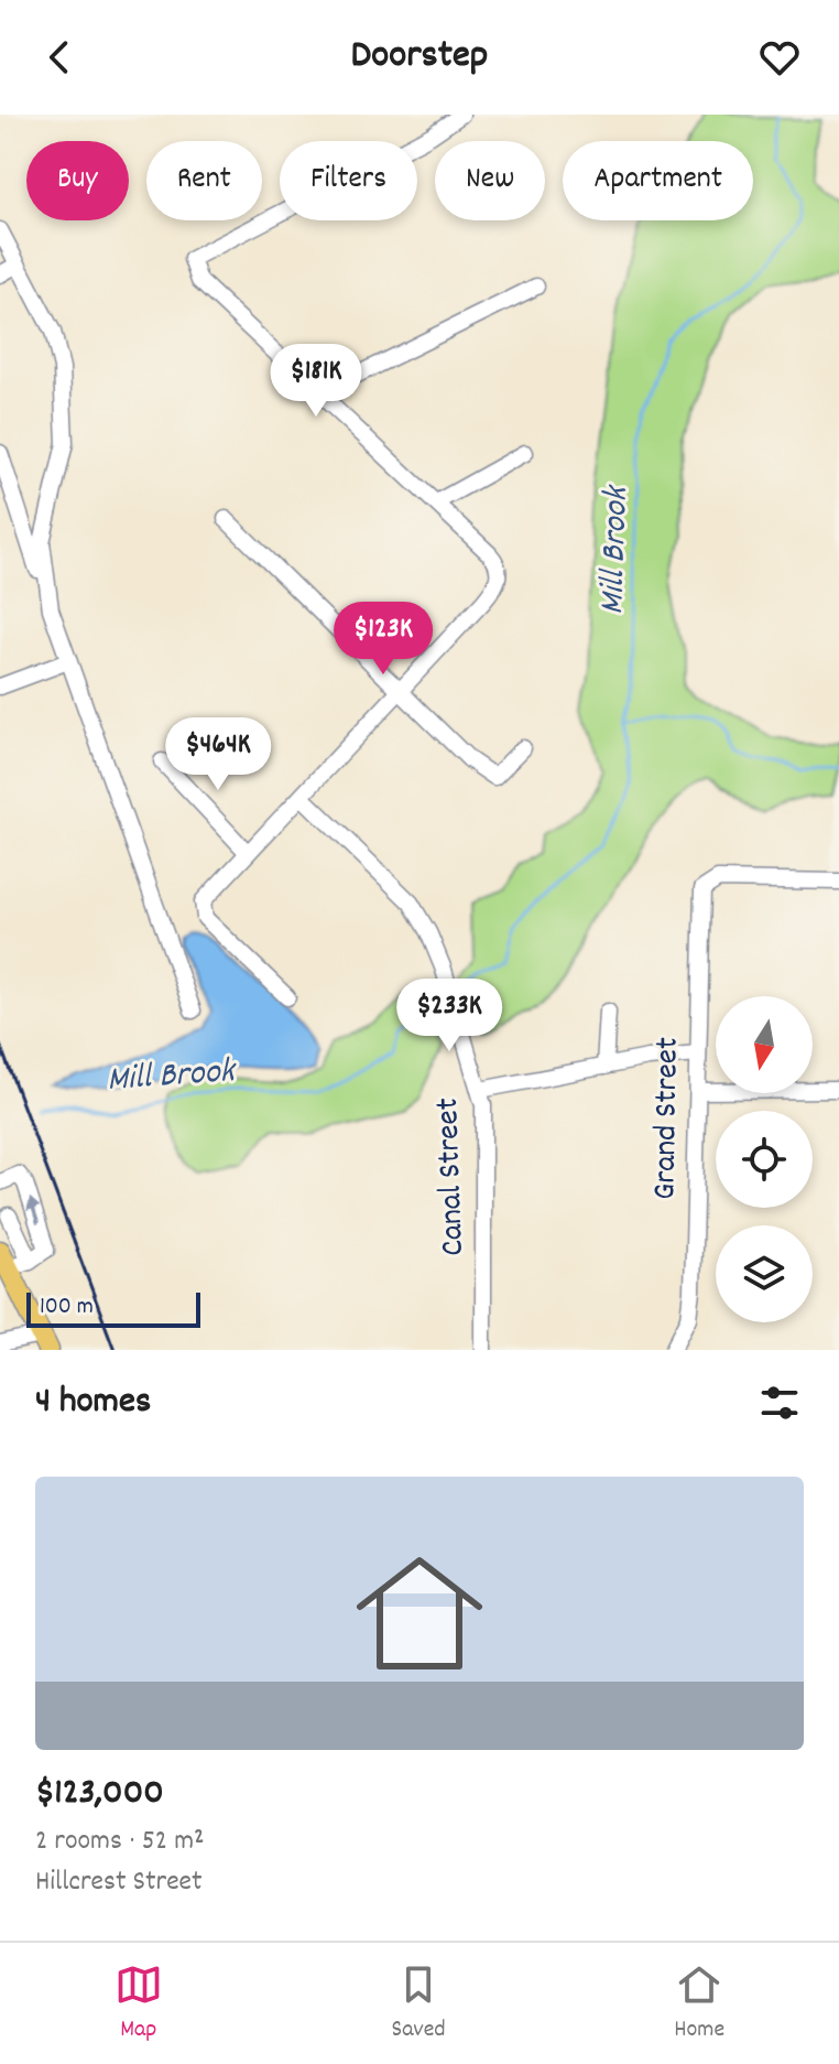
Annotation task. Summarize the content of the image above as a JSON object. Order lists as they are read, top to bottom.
{
  "streets": {
    "street": ["Grand Street", "Canal Street"]
  },
  "water": ["Mill Brook"],
  "scale_bar": "100 m",
  "north": "bottom",
  "page": {
    "header": "Doorstep",
    "chip": [
      "Buy",
      "Rent",
      "Filters",
      "New",
      "Apartment"
    ],
    "price": [
      "$181K",
      "$123K",
      "$464K",
      "$233K"
    ],
    "scale": "100 m",
    "heading": "4 homes",
    "list": [
      {
        "name": "$123,000",
        "note": "2 rooms · 52 m² · Hillcrest Street"
      }
    ],
    "tabs": ["Map", "Saved", "Home"]
  }
}
